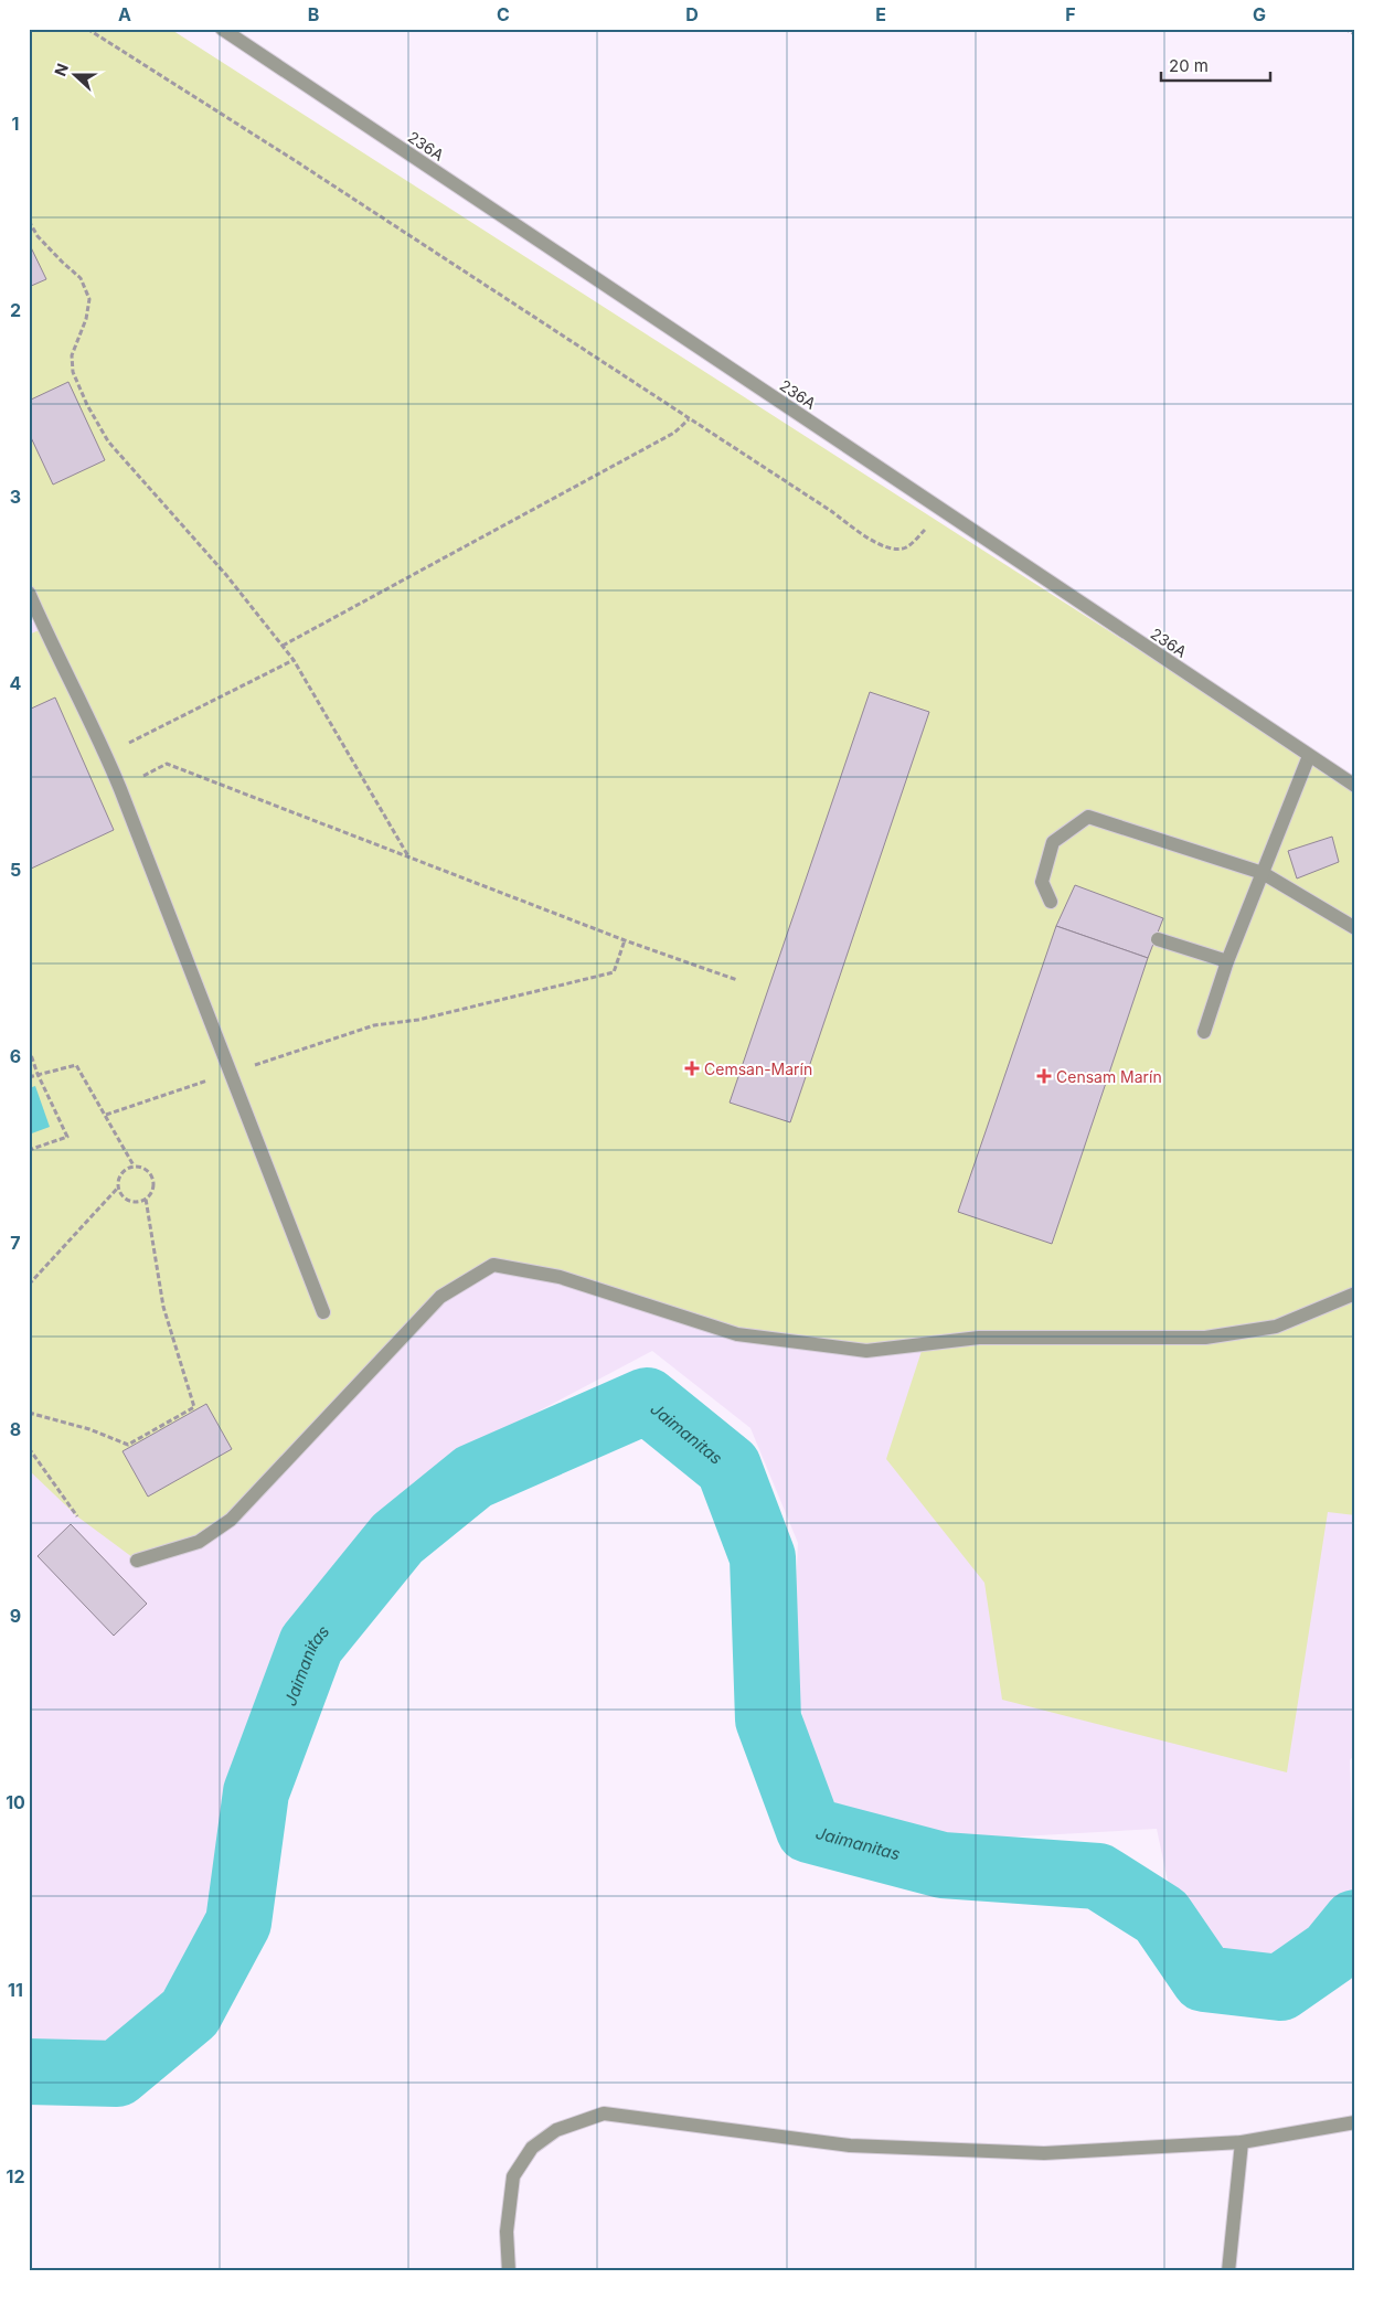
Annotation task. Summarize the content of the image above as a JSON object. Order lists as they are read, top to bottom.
{
  "streets": {
    "street": ["236A"]
  },
  "water": ["Jaimanitas"],
  "places": {
    "health": ["Cemsan-Marín", "Censam Marín"]
  },
  "scale_bar": "20 m",
  "north": "left",
  "grid": {
    "columns": [
      "A",
      "B",
      "C",
      "D",
      "E",
      "F",
      "G"
    ],
    "rows": [
      "1",
      "2",
      "3",
      "4",
      "5",
      "6",
      "7",
      "8",
      "9",
      "10",
      "11",
      "12"
    ]
  }
}
